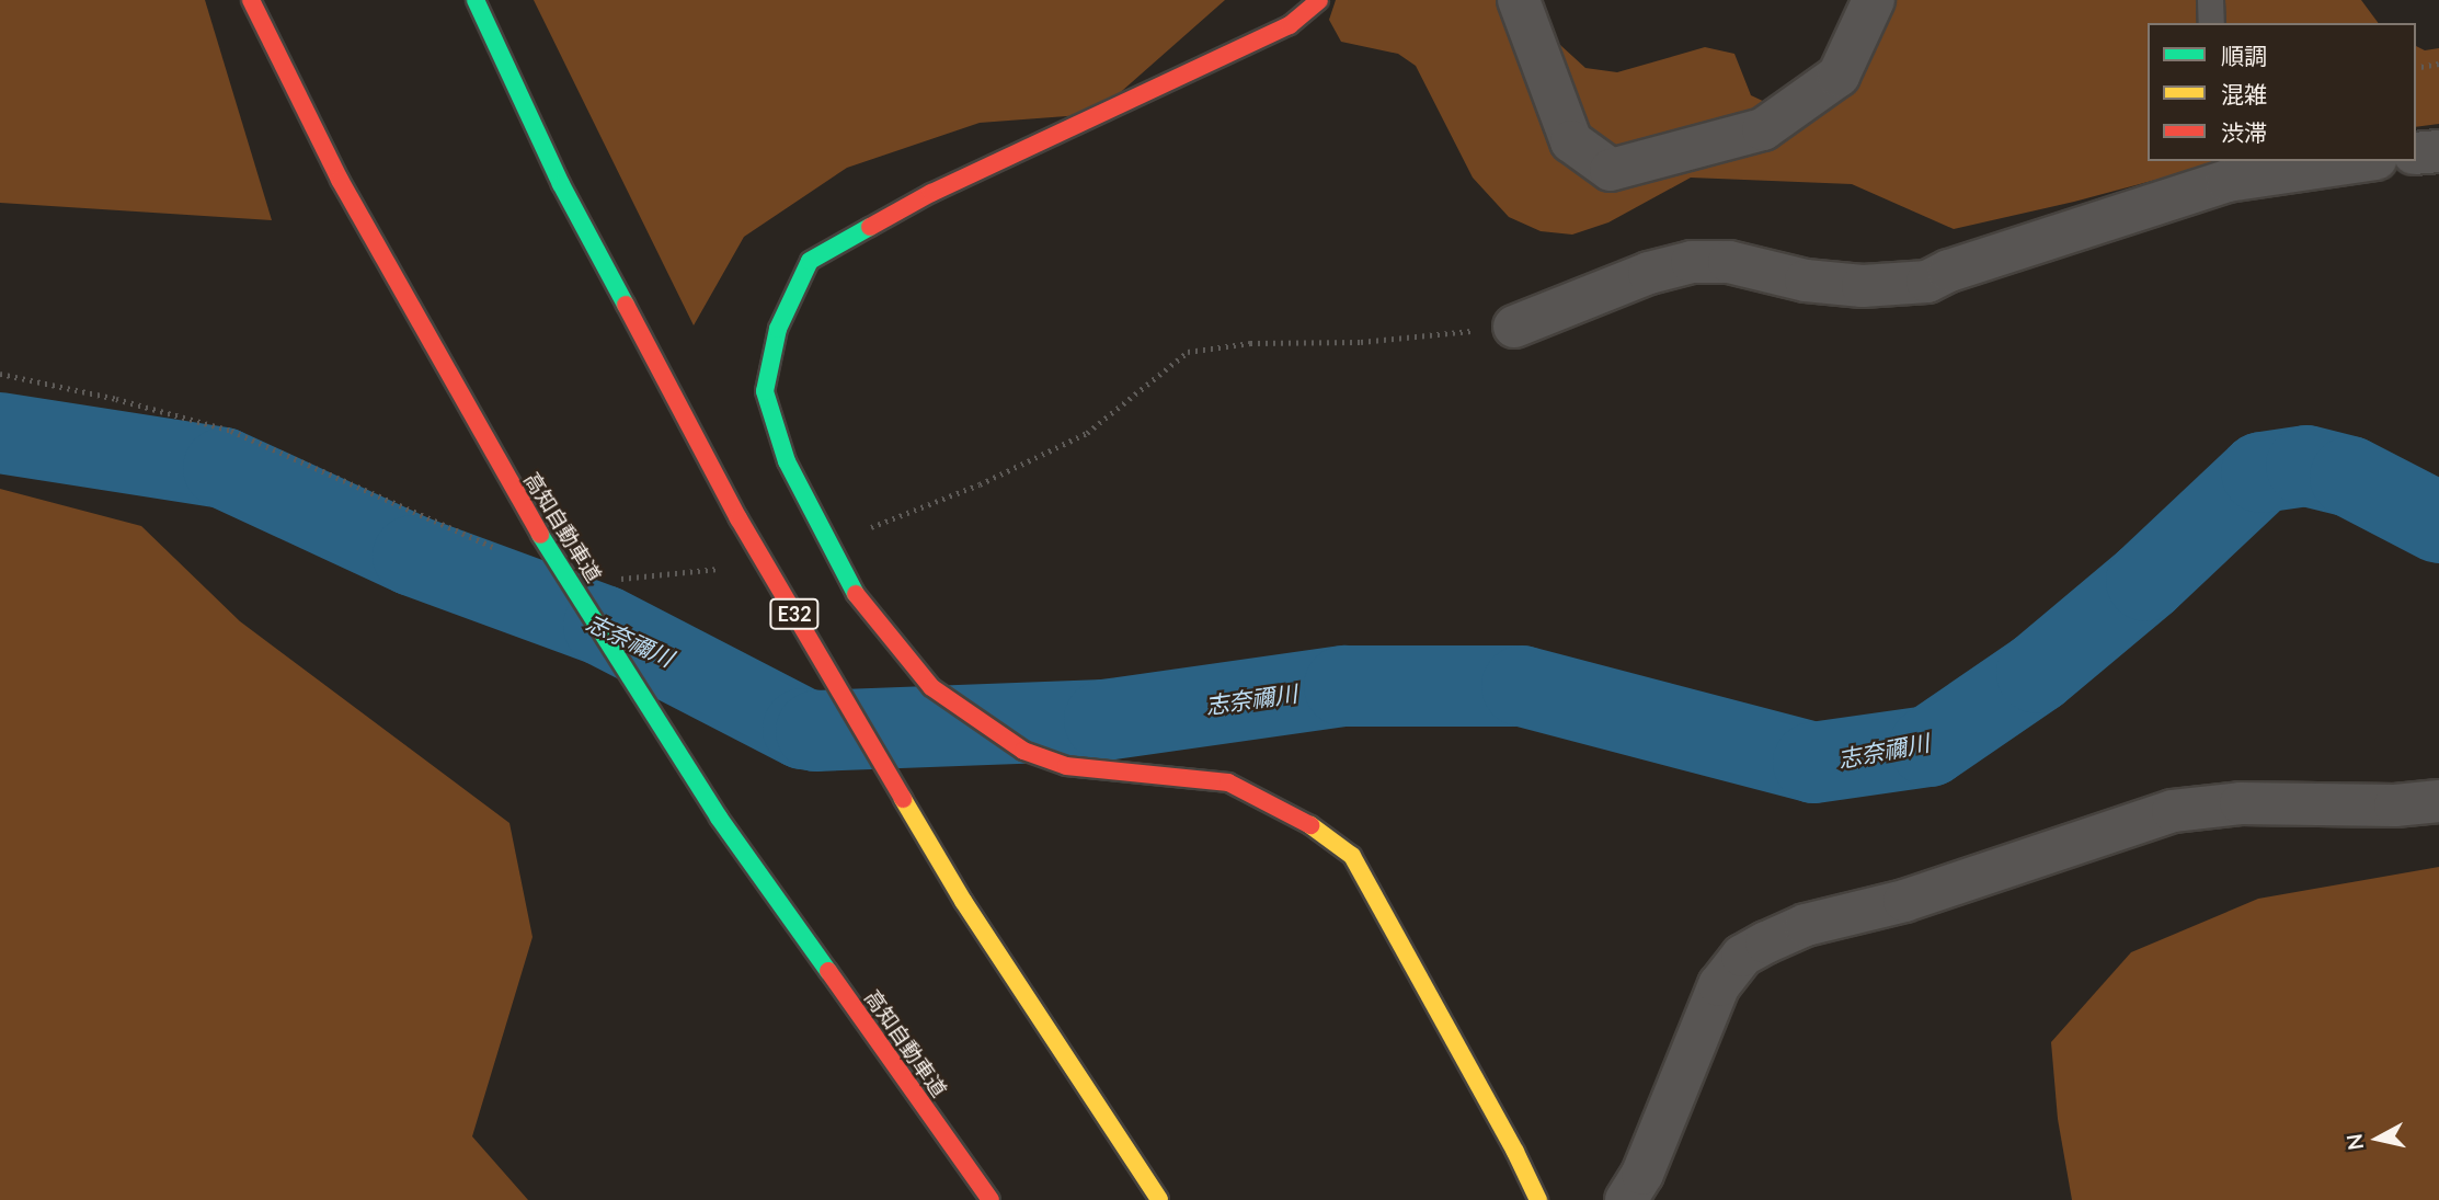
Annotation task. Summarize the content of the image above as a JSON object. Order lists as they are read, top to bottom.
{
  "streets": {
    "main road": ["高知自動車道", "E32"]
  },
  "water": ["志奈禰川"],
  "legend": ["順調", "混雑", "渋滞"],
  "north": "left"
}
